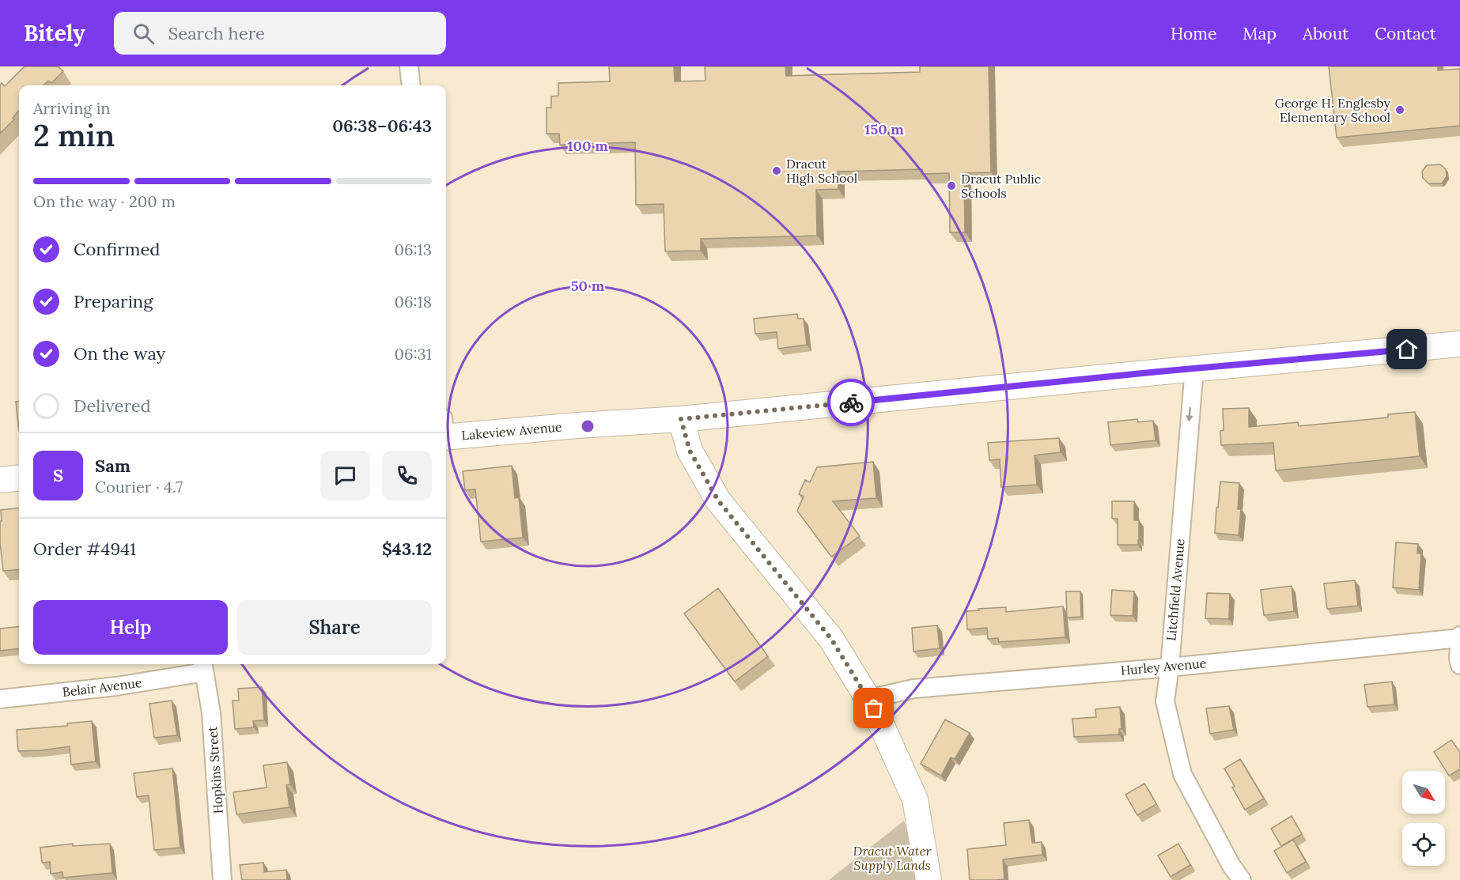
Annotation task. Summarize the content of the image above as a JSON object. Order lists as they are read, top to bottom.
{
  "streets": {
    "main road": ["Lakeview Avenue"],
    "street": [
      "Litchfield Avenue",
      "Hurley Avenue",
      "Belair Avenue",
      "Hopkins Street"
    ]
  },
  "crossings": [
    ["Lakeview Avenue", "Litchfield Avenue"],
    ["Litchfield Avenue", "Hurley Avenue"],
    ["Belair Avenue", "Hopkins Street"]
  ],
  "one_way": ["Litchfield Avenue"],
  "parks": ["Dracut Water Supply Lands"],
  "places": ["George H. Englesby Elementary School", "Dracut High School", "Dracut Public Schools"],
  "north": "bottom right",
  "page": {
    "header": "Bitely",
    "search": "Search here",
    "nav": [
      "Home",
      "Map",
      "About",
      "Contact"
    ],
    "heading": ["2 min", "Arriving in", "06:38–06:43"],
    "panel": [
      "Sam",
      "Courier · 4.7",
      "Order #4941",
      "$43.12"
    ],
    "bar": "On the way · 200 m",
    "list": [
      ["Confirmed", "06:13"],
      ["Preparing", "06:18"],
      ["On the way", "06:31"],
      "Delivered"
    ],
    "round": "S",
    "buttons": ["Help", "Share"]
  },
  "rings": ["150 m", "100 m", "50 m"]
}
